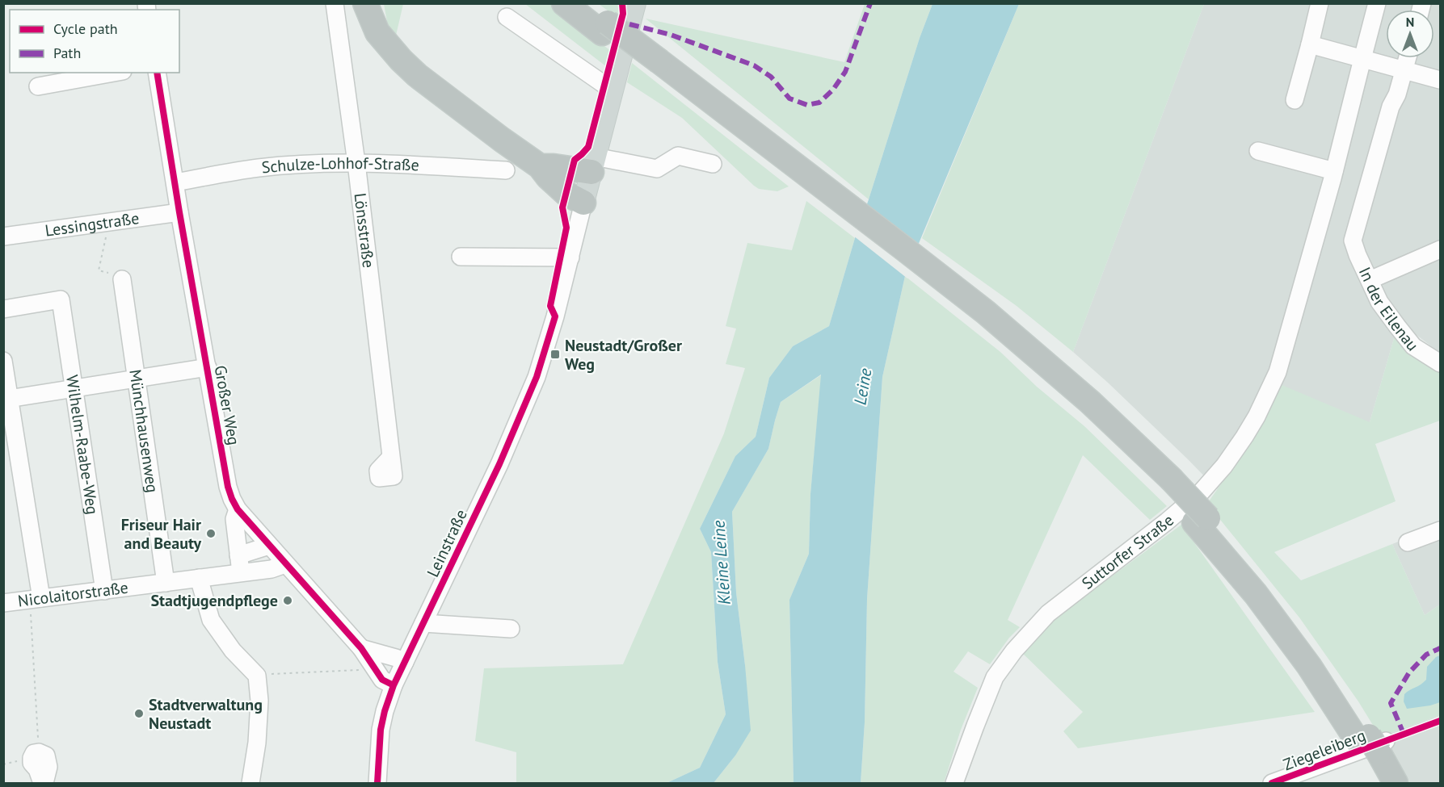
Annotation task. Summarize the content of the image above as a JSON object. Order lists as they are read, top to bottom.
{
  "streets": {
    "main road": ["Leinstraße"],
    "street": [
      "Schulze-Lohhof-Straße",
      "Lessingstraße",
      "Lönsstraße",
      "In der Eilenau",
      "Großer Weg",
      "Münchhausenweg",
      "Wilhelm-Raabe-Weg",
      "Suttorfer Straße",
      "Nicolaitorstraße",
      "Ziegeleiberg"
    ]
  },
  "crossings": [
    ["Schulze-Lohhof-Straße", "Lönsstraße"],
    ["Schulze-Lohhof-Straße", "Großer Weg"],
    ["Lessingstraße", "Großer Weg"],
    ["Großer Weg", "Leinstraße"],
    ["Großer Weg", "Nicolaitorstraße"],
    ["Münchhausenweg", "Nicolaitorstraße"],
    ["Wilhelm-Raabe-Weg", "Nicolaitorstraße"]
  ],
  "water": ["Leine", "Kleine Leine"],
  "places": {
    "transit": ["Neustadt/Großer Weg"],
    "other": ["Friseur Hair and Beauty", "Stadtjugendpflege", "Stadtverwaltung Neustadt"]
  },
  "legend": ["Cycle path", "Path"],
  "north": "top"
}
